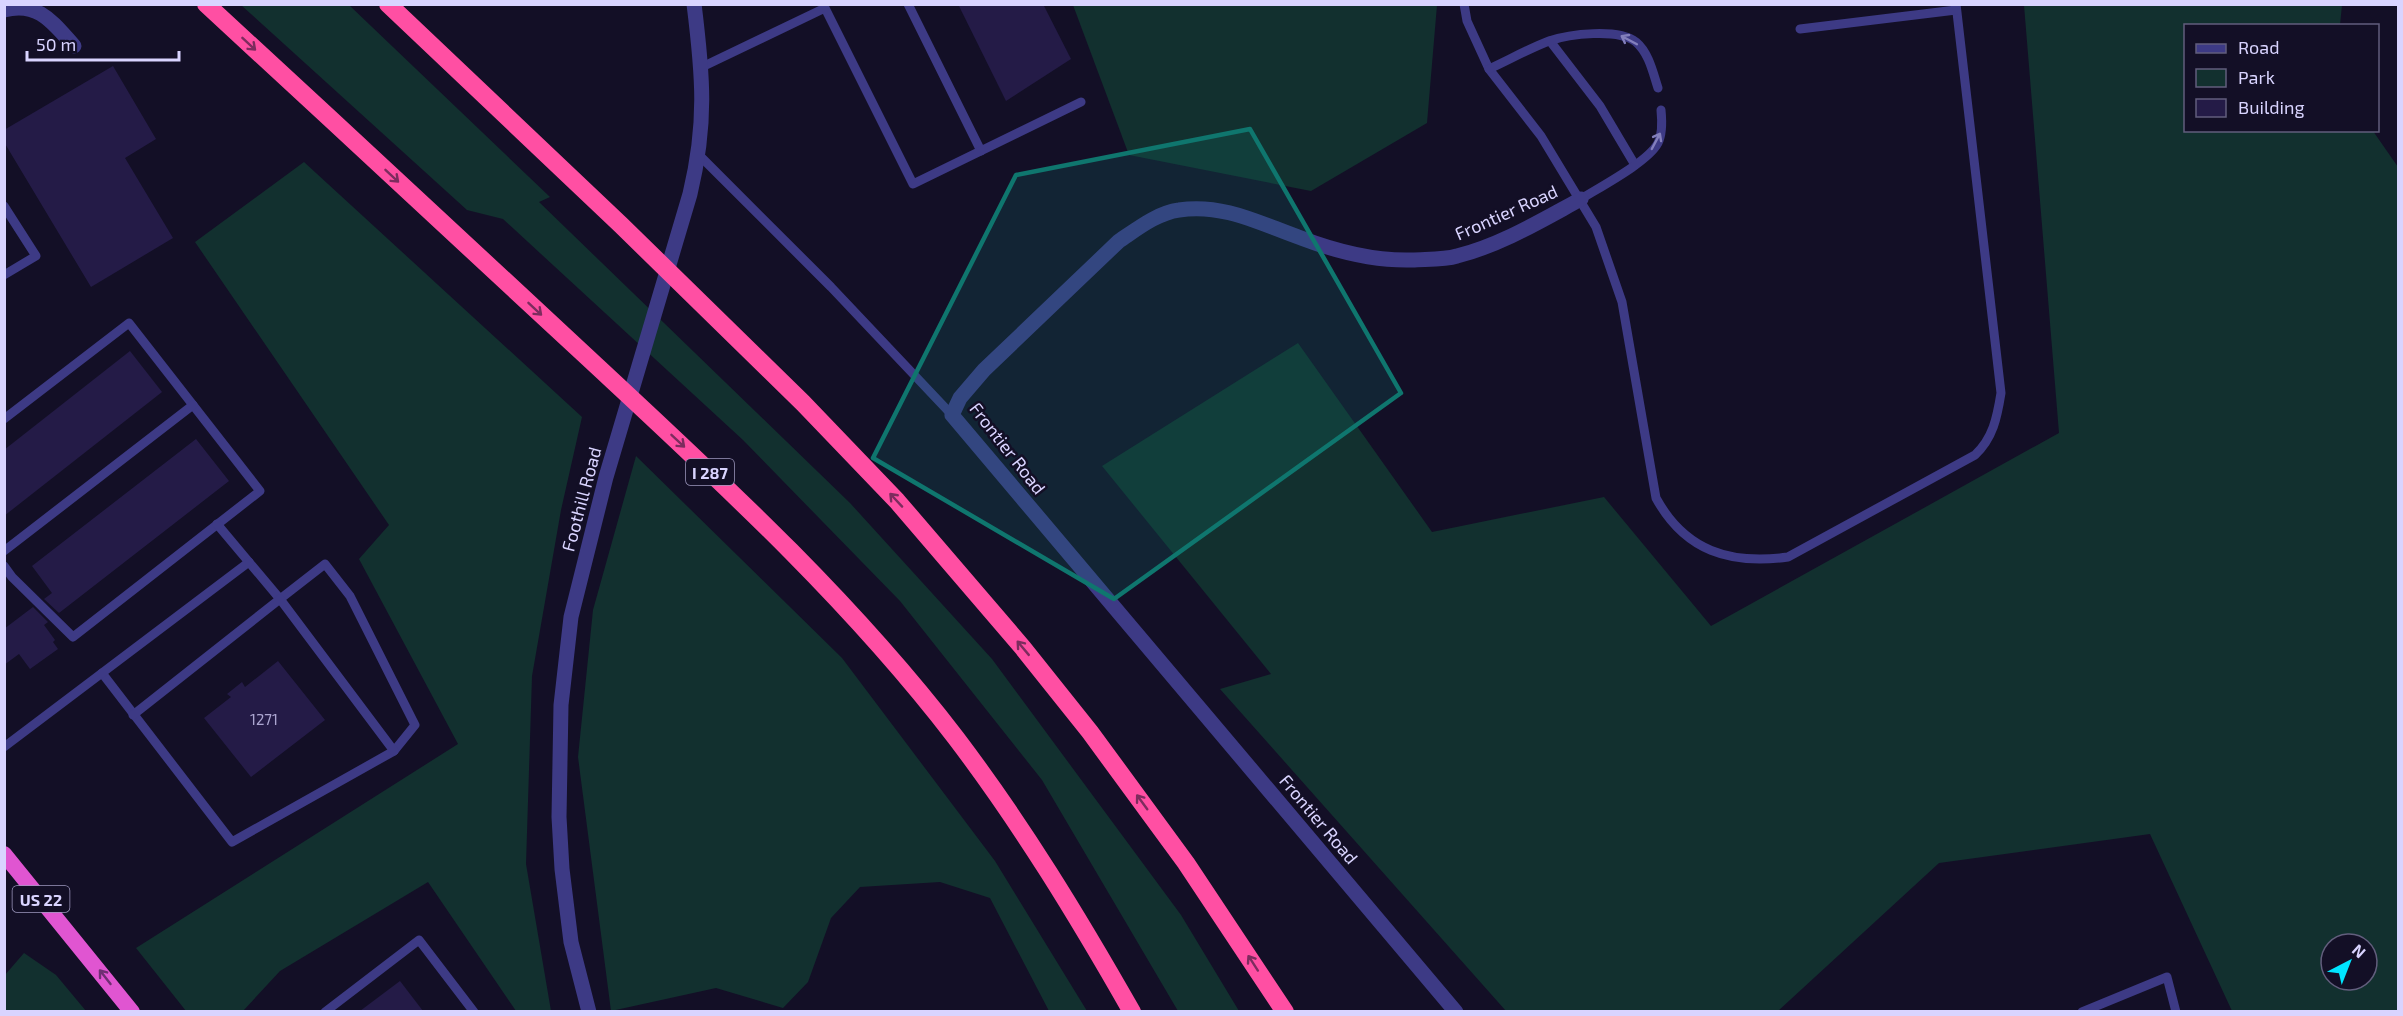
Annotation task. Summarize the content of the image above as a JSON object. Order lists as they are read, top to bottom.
{
  "streets": {
    "highway": ["I 287", "US 22"],
    "street": ["Frontier Road", "Foothill Road"]
  },
  "house_numbers": ["1271"],
  "legend": ["Road", "Park", "Building"],
  "scale_bar": "50 m",
  "north": "top right"
}
